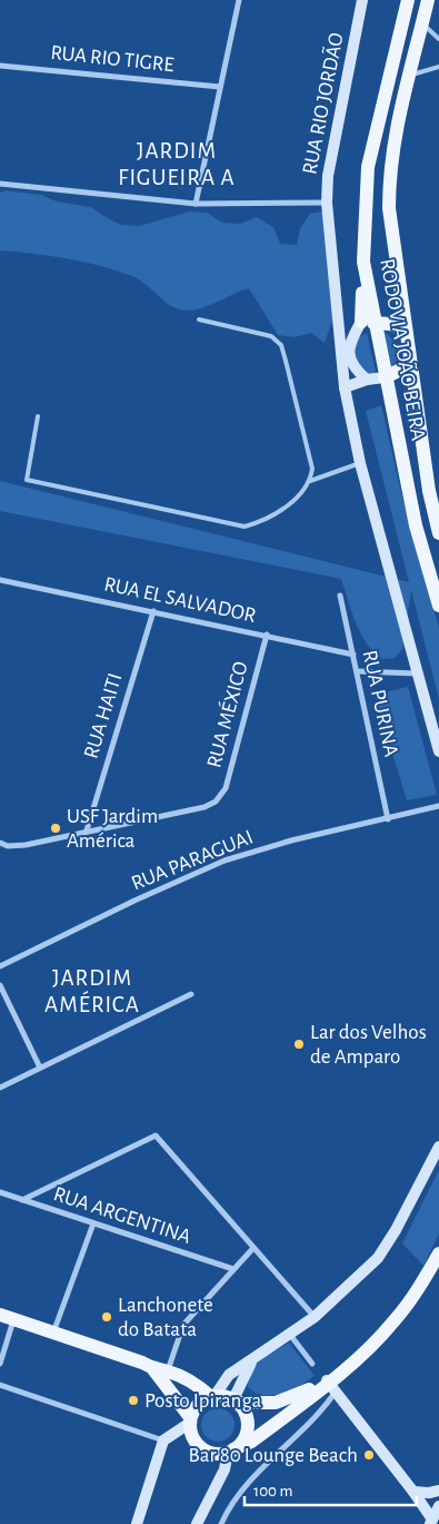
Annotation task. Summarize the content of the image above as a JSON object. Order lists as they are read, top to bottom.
{
  "streets": {
    "main road": ["RODOVIA JOÃO BEIRA"],
    "street": [
      "RUA RIO TIGRE",
      "RUA RIO JORDÃO",
      "RUA EL SALVADOR",
      "RUA PURINA",
      "RUA MÉXICO",
      "RUA HAITI",
      "RUA PARAGUAI",
      "RUA ARGENTINA"
    ]
  },
  "crossings": [
    ["RUA EL SALVADOR", "RUA PURINA"],
    ["RUA EL SALVADOR", "RUA MÉXICO"],
    ["RUA EL SALVADOR", "RUA HAITI"],
    ["RUA PURINA", "RUA PARAGUAI"],
    ["RUA MÉXICO", "RUA HAITI"]
  ],
  "districts": ["JARDIM FIGUEIRA A", "JARDIM AMÉRICA"],
  "places": [
    "USF Jardim América",
    "Lar dos Velhos de Amparo",
    "Lanchonete do Batata",
    "Posto Ipiranga",
    "Bar 80 Lounge Beach"
  ],
  "scale_bar": "100 m"
}
